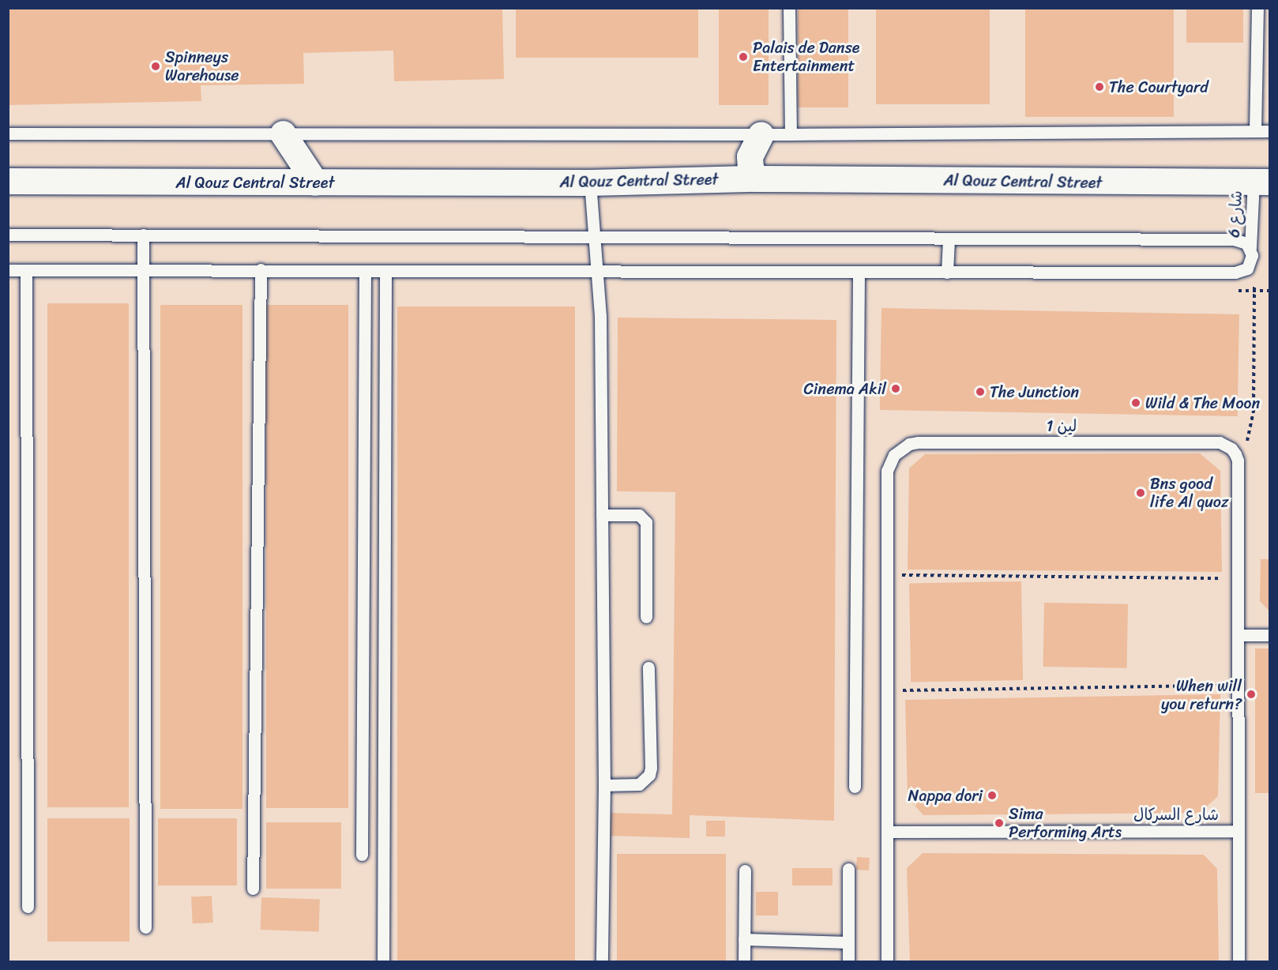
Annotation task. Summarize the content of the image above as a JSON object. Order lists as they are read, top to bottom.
{
  "streets": {
    "street": ["Al Qouz Central Street"],
    "lane": ["شارع 6", "لين 1", "شارع السركال"]
  },
  "crossings": [
    ["Al Qouz Central Street", "شارع 6"]
  ],
  "places": [
    "Palais de Danse Entertainment",
    "Spinneys Warehouse",
    "The Courtyard",
    "Cinema Akil",
    "The Junction",
    "Wild & The Moon",
    "Bns good life Al quoz",
    "When will you return?",
    "Nappa dori",
    "Sima Performing Arts"
  ]
}
